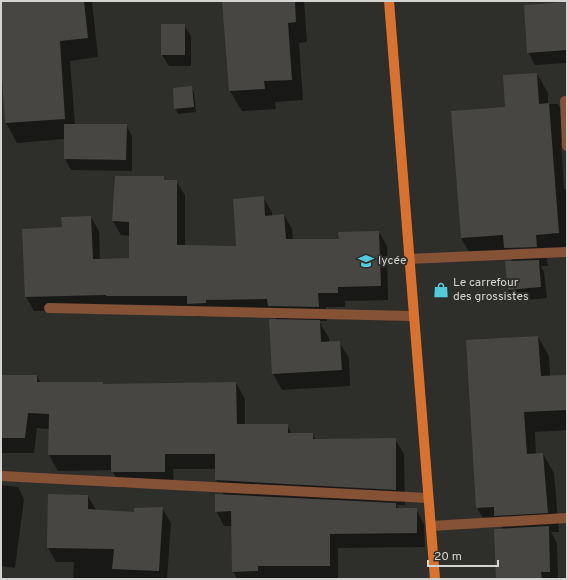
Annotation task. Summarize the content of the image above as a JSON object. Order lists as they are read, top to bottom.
{
  "places": {
    "school or university": ["lycée"],
    "shop": ["Le carrefour des grossistes"]
  },
  "scale_bar": "20 m"
}
